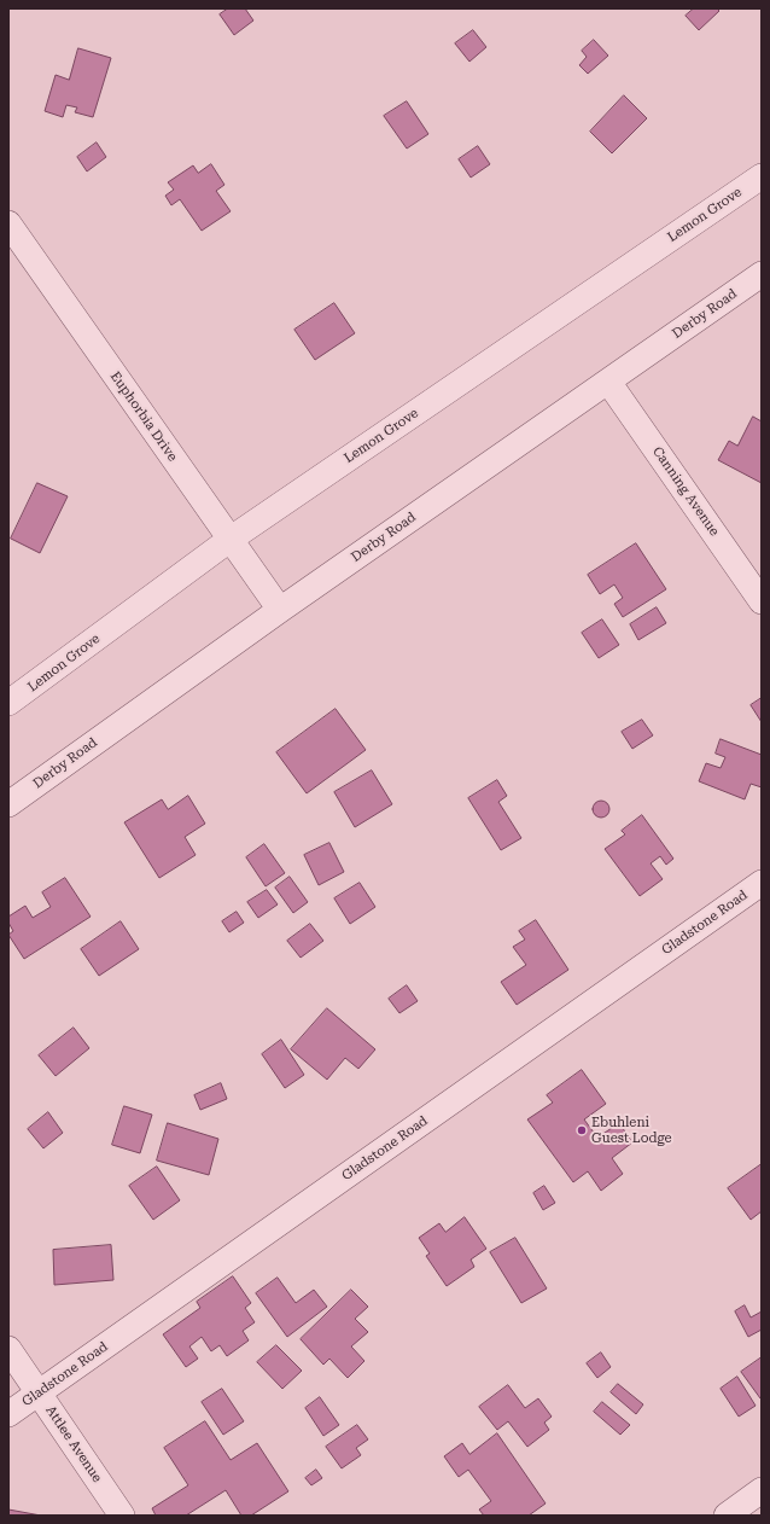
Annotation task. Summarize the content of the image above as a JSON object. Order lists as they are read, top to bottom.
{
  "streets": {
    "street": [
      "Lemon Grove",
      "Derby Road",
      "Euphorbia Drive",
      "Canning Avenue",
      "Gladstone Road",
      "Attlee Avenue"
    ]
  },
  "crossings": [
    ["Lemon Grove", "Euphorbia Drive"],
    ["Derby Road", "Euphorbia Drive"],
    ["Derby Road", "Canning Avenue"],
    ["Gladstone Road", "Attlee Avenue"]
  ],
  "places": ["Ebuhleni Guest Lodge"]
}
